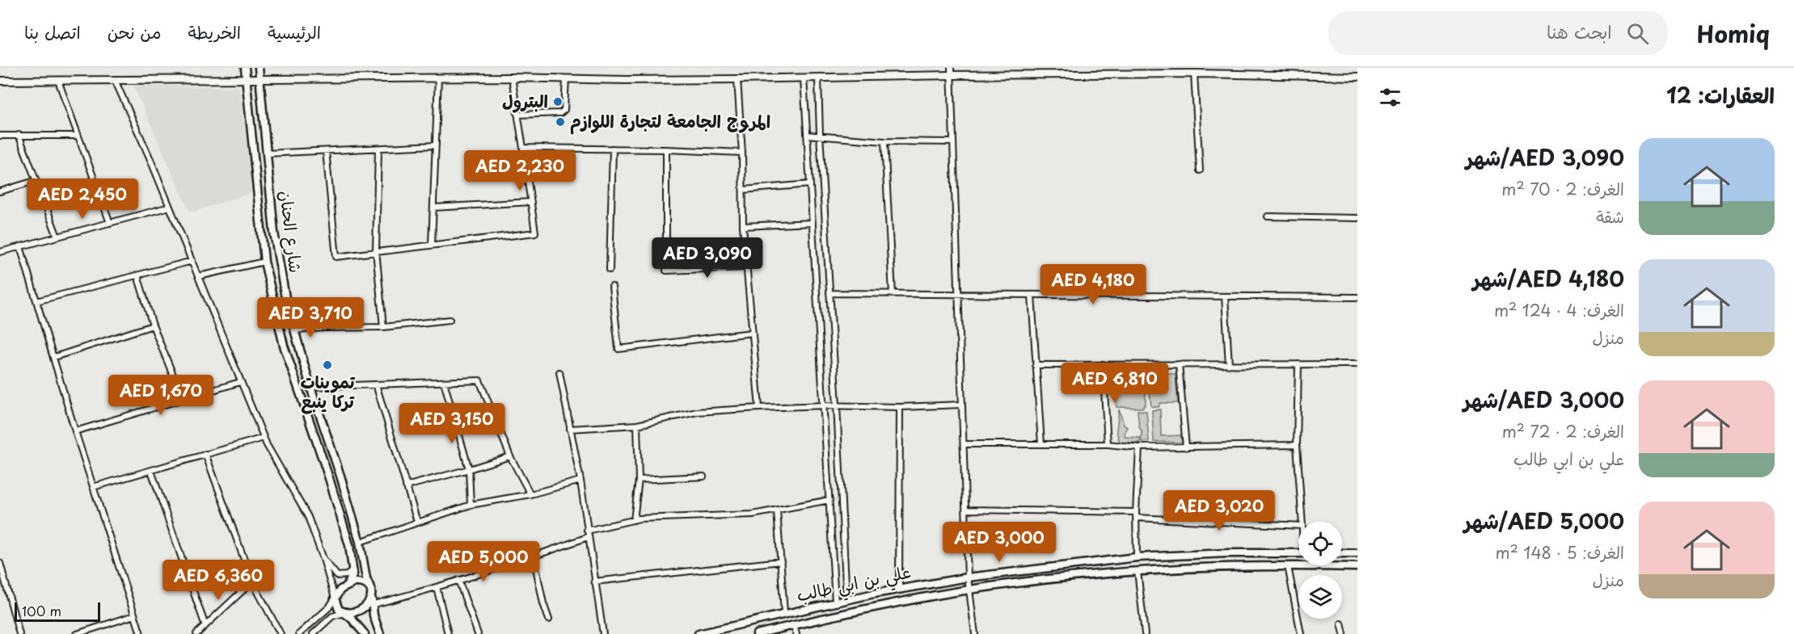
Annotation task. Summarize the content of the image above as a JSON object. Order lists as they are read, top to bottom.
{
  "streets": {
    "main road": ["شارع الحنان", "علي بن ابي طالب"]
  },
  "places": ["البترول", "المروج الجامعة لتجارة اللوازم", "تموينات تركا ينبع"],
  "scale_bar": "100 m",
  "page": {
    "header": "Homiq",
    "search": "ابحث هنا",
    "nav": [
      "الرئيسية",
      "الخريطة",
      "من نحن",
      "اتصل بنا"
    ],
    "heading": "العقارات: 12",
    "list": [
      {
        "name": "AED 3,090/شهر",
        "note": "الغرف: 2 · 70 m² · شقة"
      },
      {
        "name": "AED 4,180/شهر",
        "note": "الغرف: 4 · 124 m² · منزل"
      },
      {
        "name": "AED 3,000/شهر",
        "note": "الغرف: 2 · 72 m² · علي بن ابي طالب"
      },
      {
        "name": "AED 5,000/شهر",
        "note": "الغرف: 5 · 148 m² · منزل"
      }
    ],
    "price": [
      "AED 2,230",
      "AED 2,450",
      "AED 3,090",
      "AED 4,180",
      "AED 3,710",
      "AED 6,810",
      "AED 1,670",
      "AED 3,150",
      "AED 3,020",
      "AED 3,000",
      "AED 5,000",
      "AED 6,360"
    ],
    "scale": "100 m"
  }
}
